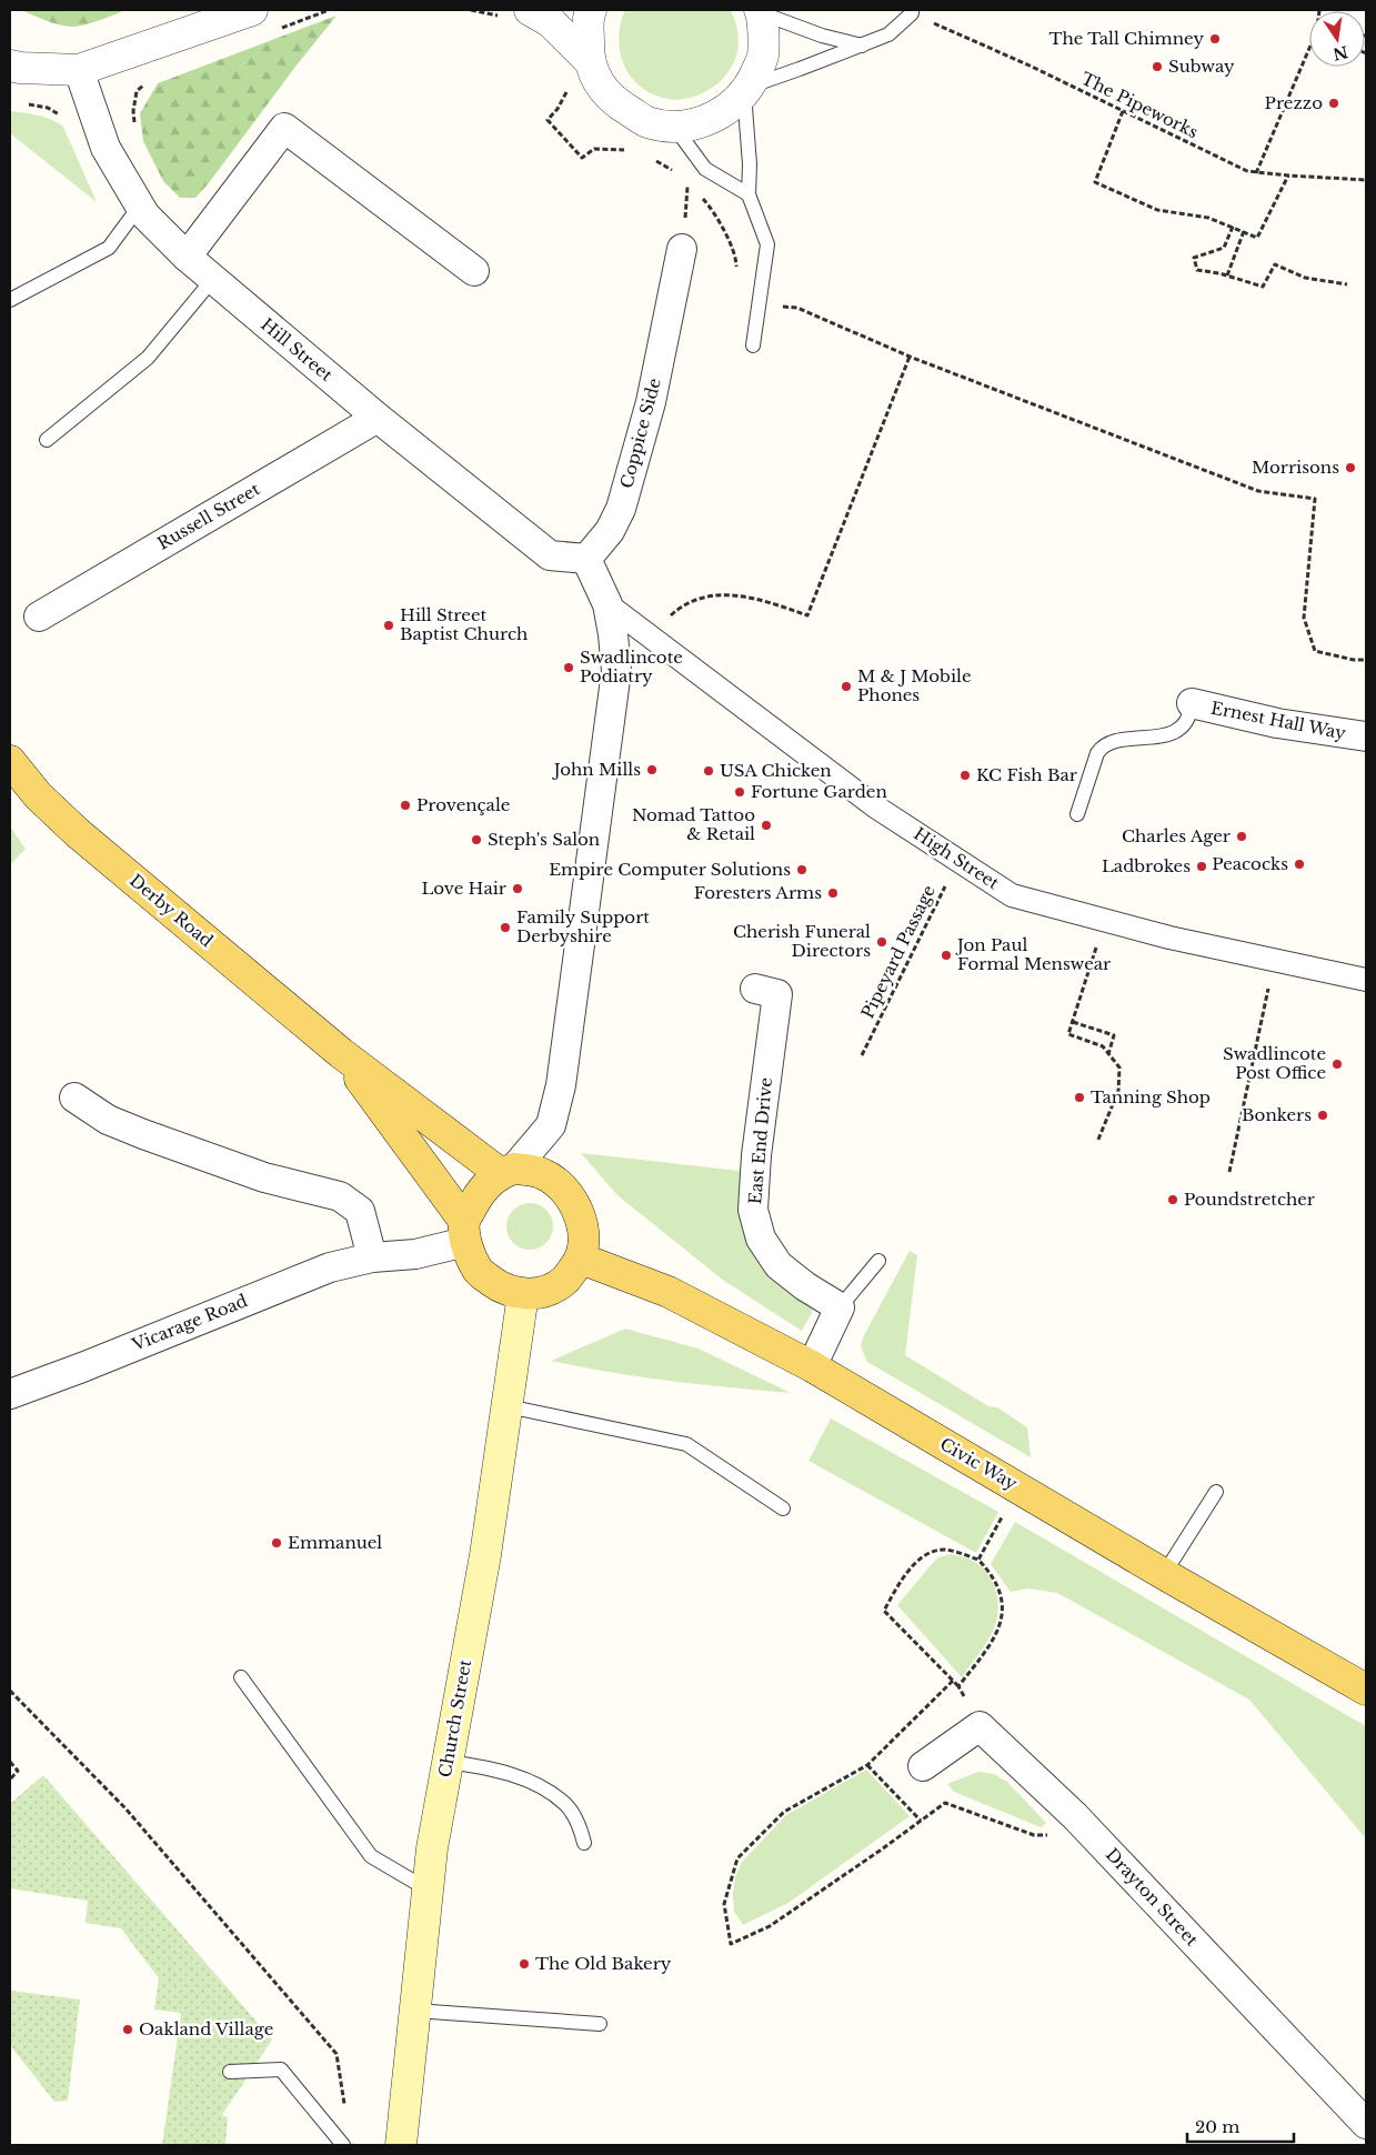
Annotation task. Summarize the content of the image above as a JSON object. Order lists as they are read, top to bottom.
{
  "streets": {
    "main road": ["Derby Road", "Civic Way", "Church Street"],
    "street": [
      "Hill Street",
      "Coppice Side",
      "Russell Street",
      "Ernest Hall Way",
      "High Street",
      "East End Drive",
      "Vicarage Road",
      "Drayton Street"
    ],
    "path": ["The Pipeworks", "Pipeyard Passage"]
  },
  "crossings": [
    ["Hill Street", "Coppice Side"],
    ["Hill Street", "Russell Street"],
    ["High Street", "Pipeyard Passage"],
    ["Derby Road", "Vicarage Road"],
    ["Derby Road", "Civic Way"],
    ["Derby Road", "Church Street"],
    ["Vicarage Road", "Civic Way"],
    ["Vicarage Road", "Church Street"],
    ["Civic Way", "Church Street"]
  ],
  "places": [
    "The Tall Chimney",
    "Subway",
    "Prezzo",
    "Morrisons",
    "Hill Street Baptist Church",
    "Swadlincote Podiatry",
    "M & J Mobile Phones",
    "John Mills",
    "USA Chicken",
    "KC Fish Bar",
    "Fortune Garden",
    "Provençale",
    "Nomad Tattoo & Retail",
    "Charles Ager",
    "Steph's Salon",
    "Peacocks",
    "Ladbrokes",
    "Empire Computer Solutions",
    "Love Hair",
    "Foresters Arms",
    "Family Support Derbyshire",
    "Cherish Funeral Directors",
    "Jon Paul Formal Menswear",
    "Swadlincote Post Office",
    "Tanning Shop",
    "Bonkers",
    "Poundstretcher",
    "Emmanuel",
    "The Old Bakery",
    "Oakland Village"
  ],
  "scale_bar": "20 m",
  "north": "bottom"
}
